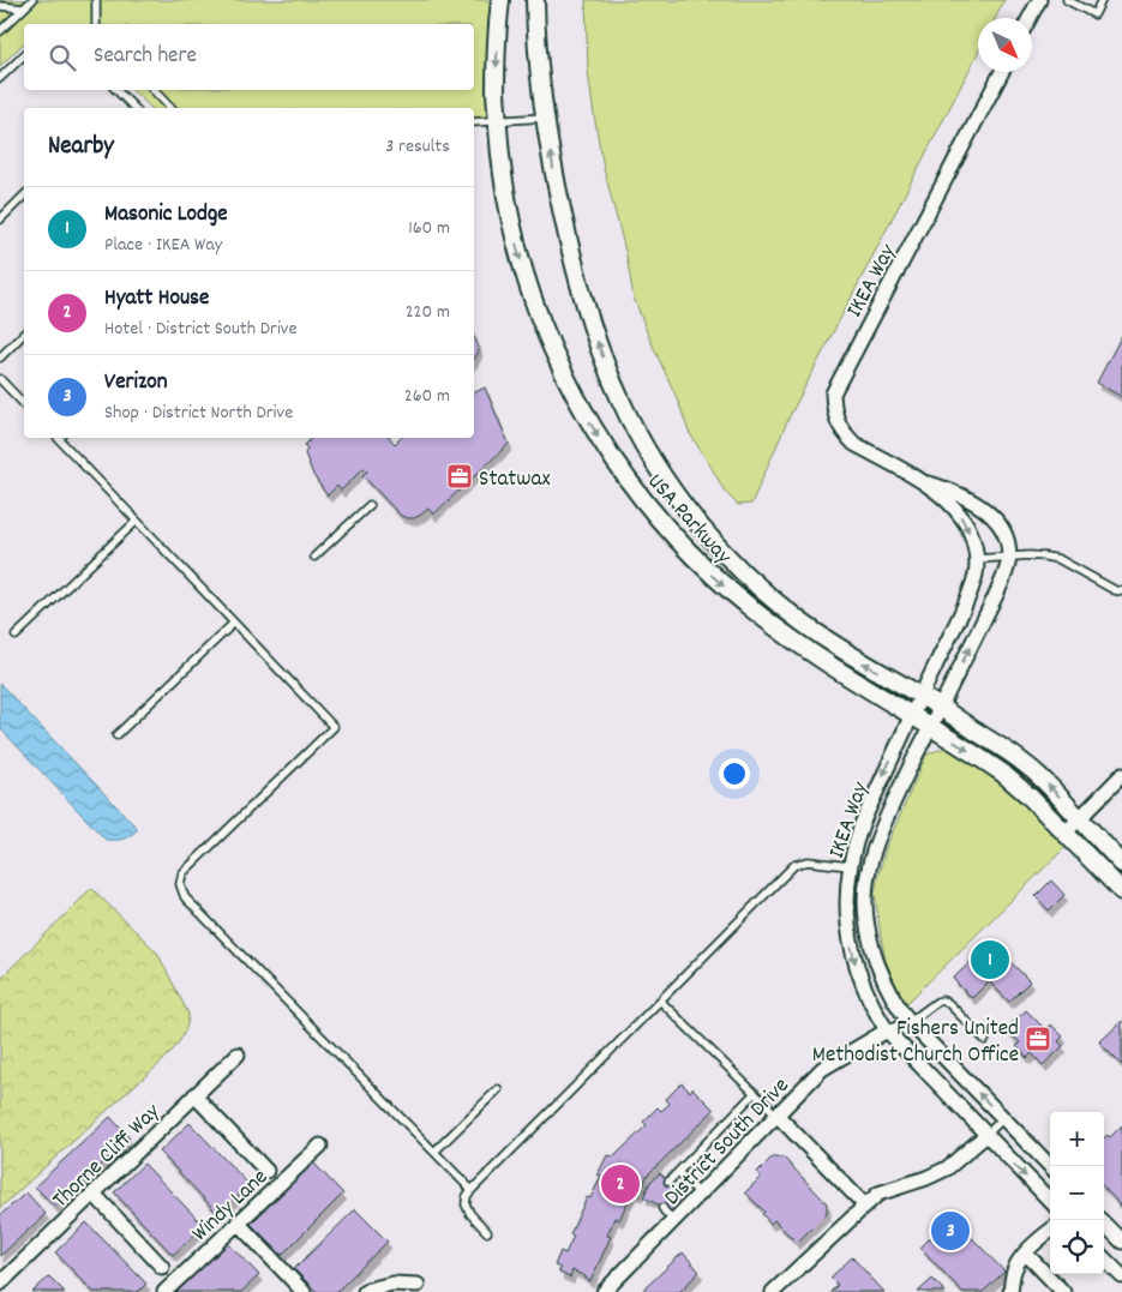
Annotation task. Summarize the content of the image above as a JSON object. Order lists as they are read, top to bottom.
{
  "streets": {
    "street": [
      "IKEA Way",
      "USA Parkway",
      "District South Drive",
      "Thorne Cliff Way",
      "Windy Lane"
    ]
  },
  "crossings": [
    ["IKEA Way", "USA Parkway"],
    ["IKEA Way", "District South Drive"]
  ],
  "places": {
    "office": ["Statwax", "Fishers United Methodist Church Office"]
  },
  "north": "bottom right",
  "page": {
    "search": "Search here",
    "heading": ["Nearby", "3 results"],
    "list": [
      {
        "mark": "1",
        "name": "Masonic Lodge",
        "note": "Place · IKEA Way",
        "value": "160 m"
      },
      {
        "mark": "2",
        "name": "Hyatt House",
        "note": "Hotel · District South Drive",
        "value": "220 m"
      },
      {
        "mark": "3",
        "name": "Verizon",
        "note": "Shop · District North Drive",
        "value": "260 m"
      }
    ],
    "pins": ["1", "2", "3"],
    "map_buttons": ["+", "−"]
  }
}
